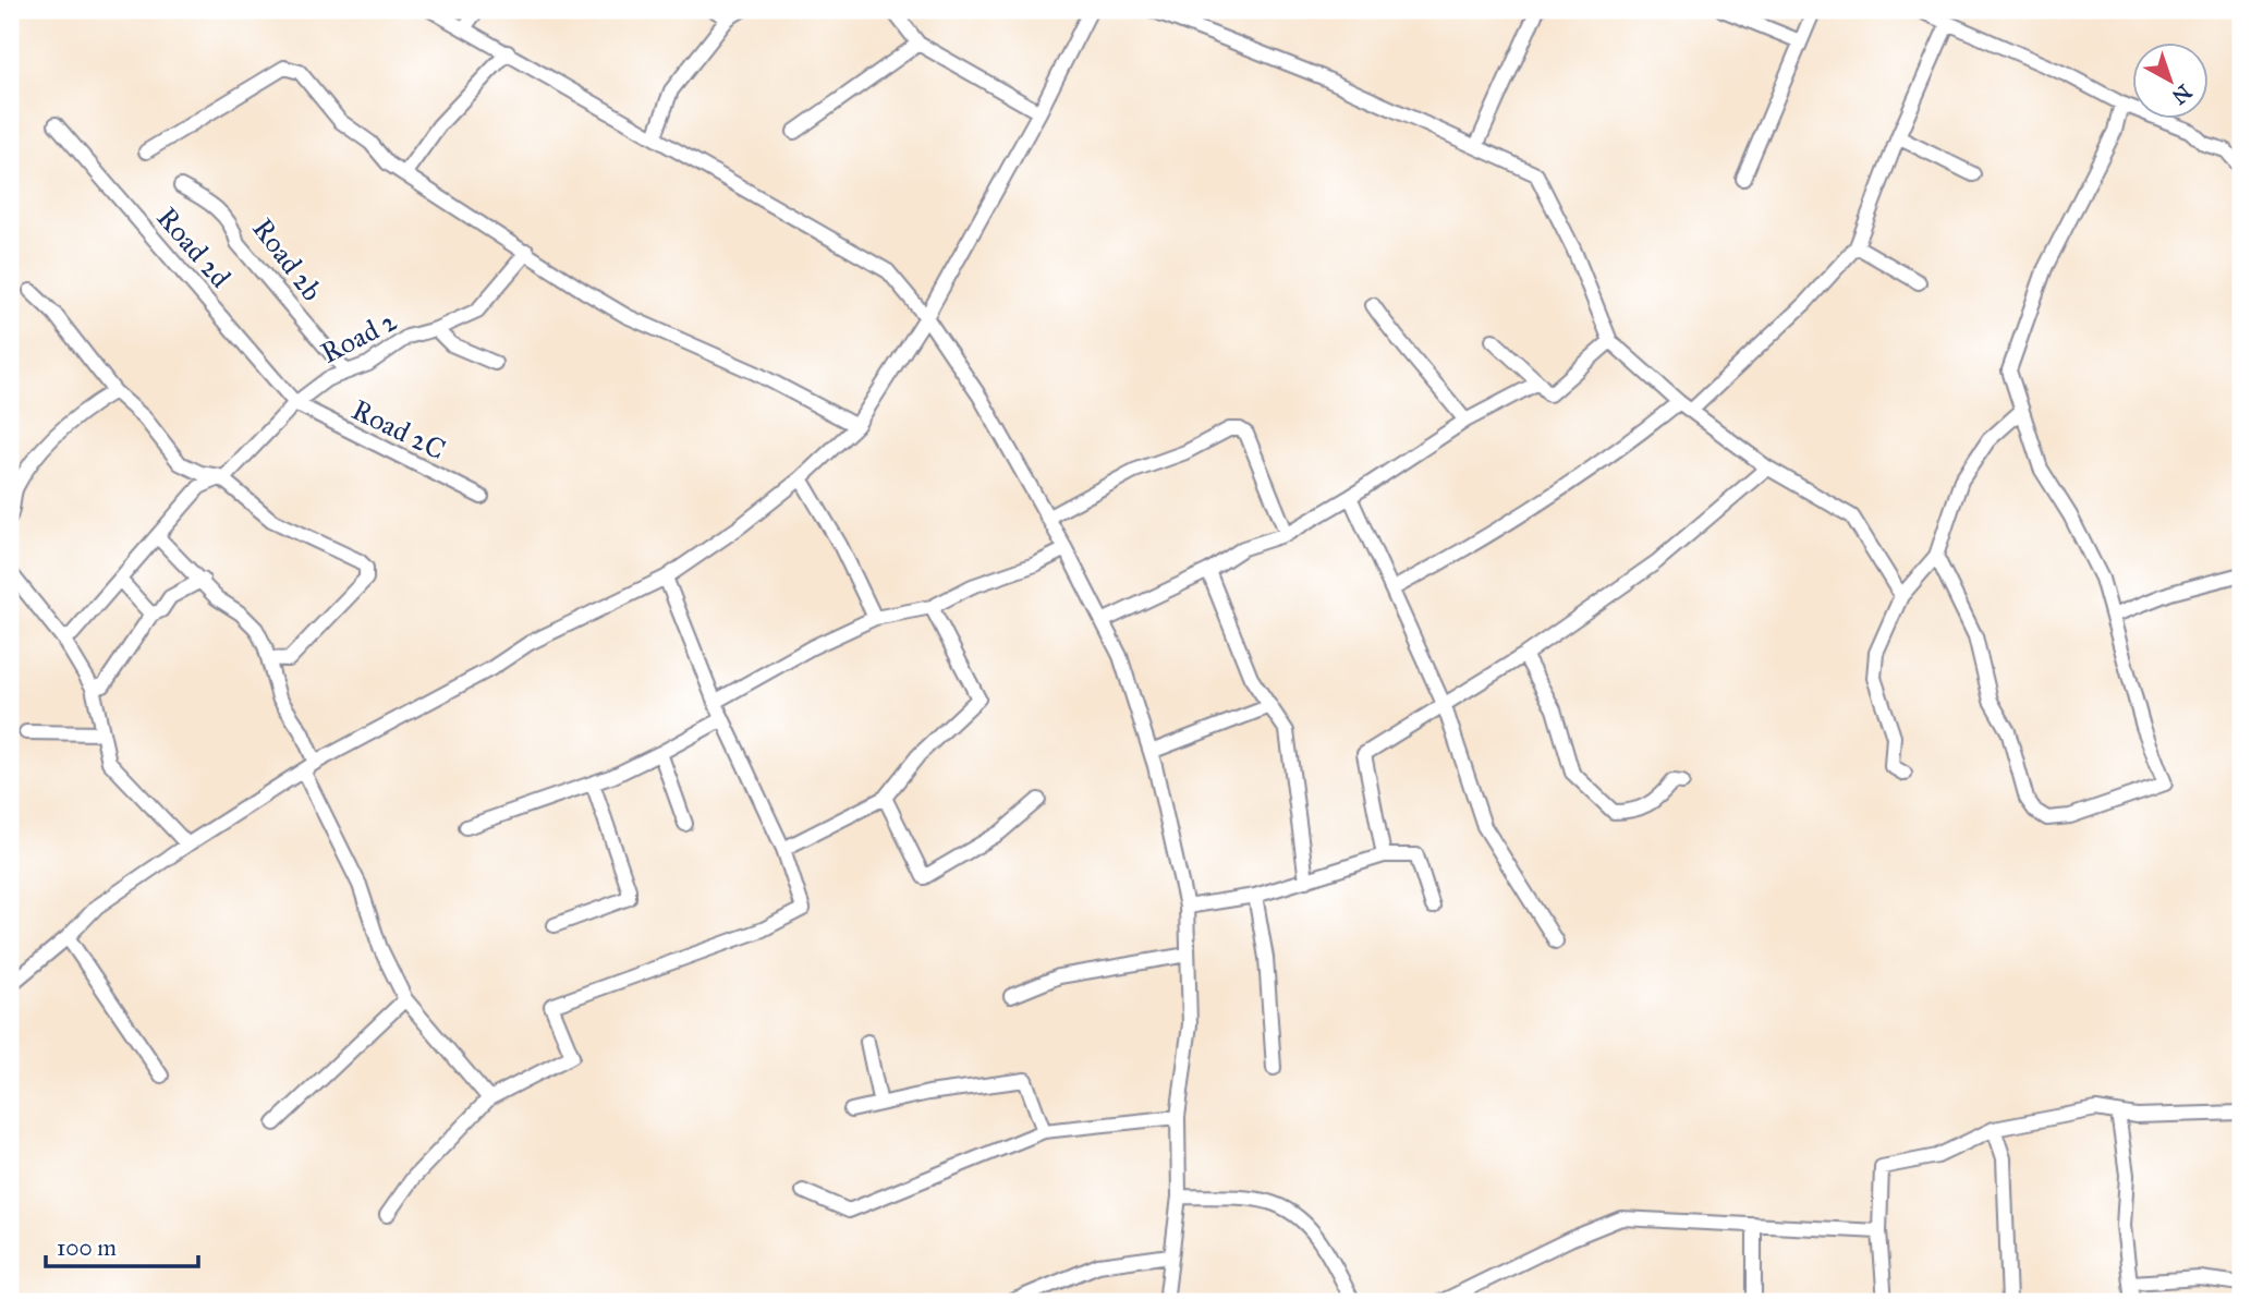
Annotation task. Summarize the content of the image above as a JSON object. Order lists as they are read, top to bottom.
{
  "streets": {
    "street": [
      "Road 2d",
      "Road 2b",
      "Road 2",
      "Road 2C"
    ]
  },
  "crossings": [
    ["Road 2d", "Road 2"],
    ["Road 2d", "Road 2C"],
    ["Road 2b", "Road 2"],
    ["Road 2", "Road 2C"]
  ],
  "scale_bar": "100 m",
  "north": "bottom right"
}
